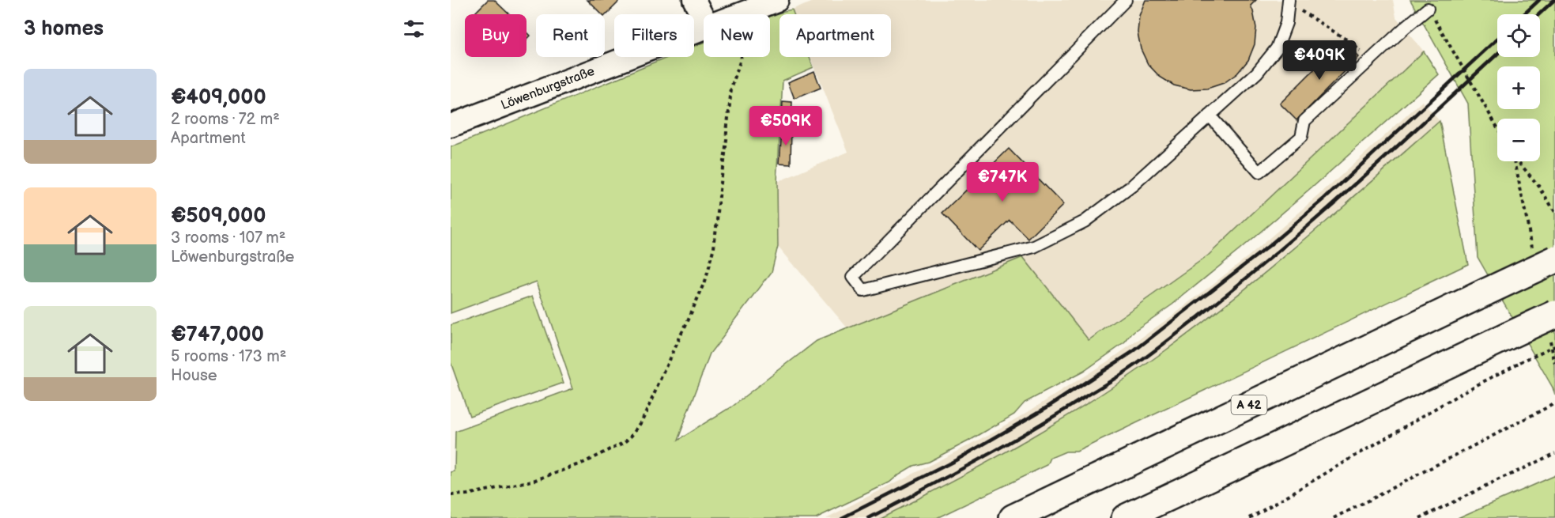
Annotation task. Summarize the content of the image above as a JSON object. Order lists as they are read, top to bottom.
{
  "streets": {
    "highway": ["A 42"],
    "street": ["Löwenburgstraße"]
  },
  "page": {
    "heading": "3 homes",
    "map_buttons": ["+", "−"],
    "chip": [
      "Buy",
      "Rent",
      "Filters",
      "New",
      "Apartment"
    ],
    "price": ["€409K", "€509K", "€747K"],
    "list": [
      {
        "name": "€409,000",
        "note": "2 rooms · 72 m² · Apartment"
      },
      {
        "name": "€509,000",
        "note": "3 rooms · 107 m² · Löwenburgstraße"
      },
      {
        "name": "€747,000",
        "note": "5 rooms · 173 m² · House"
      }
    ]
  }
}
